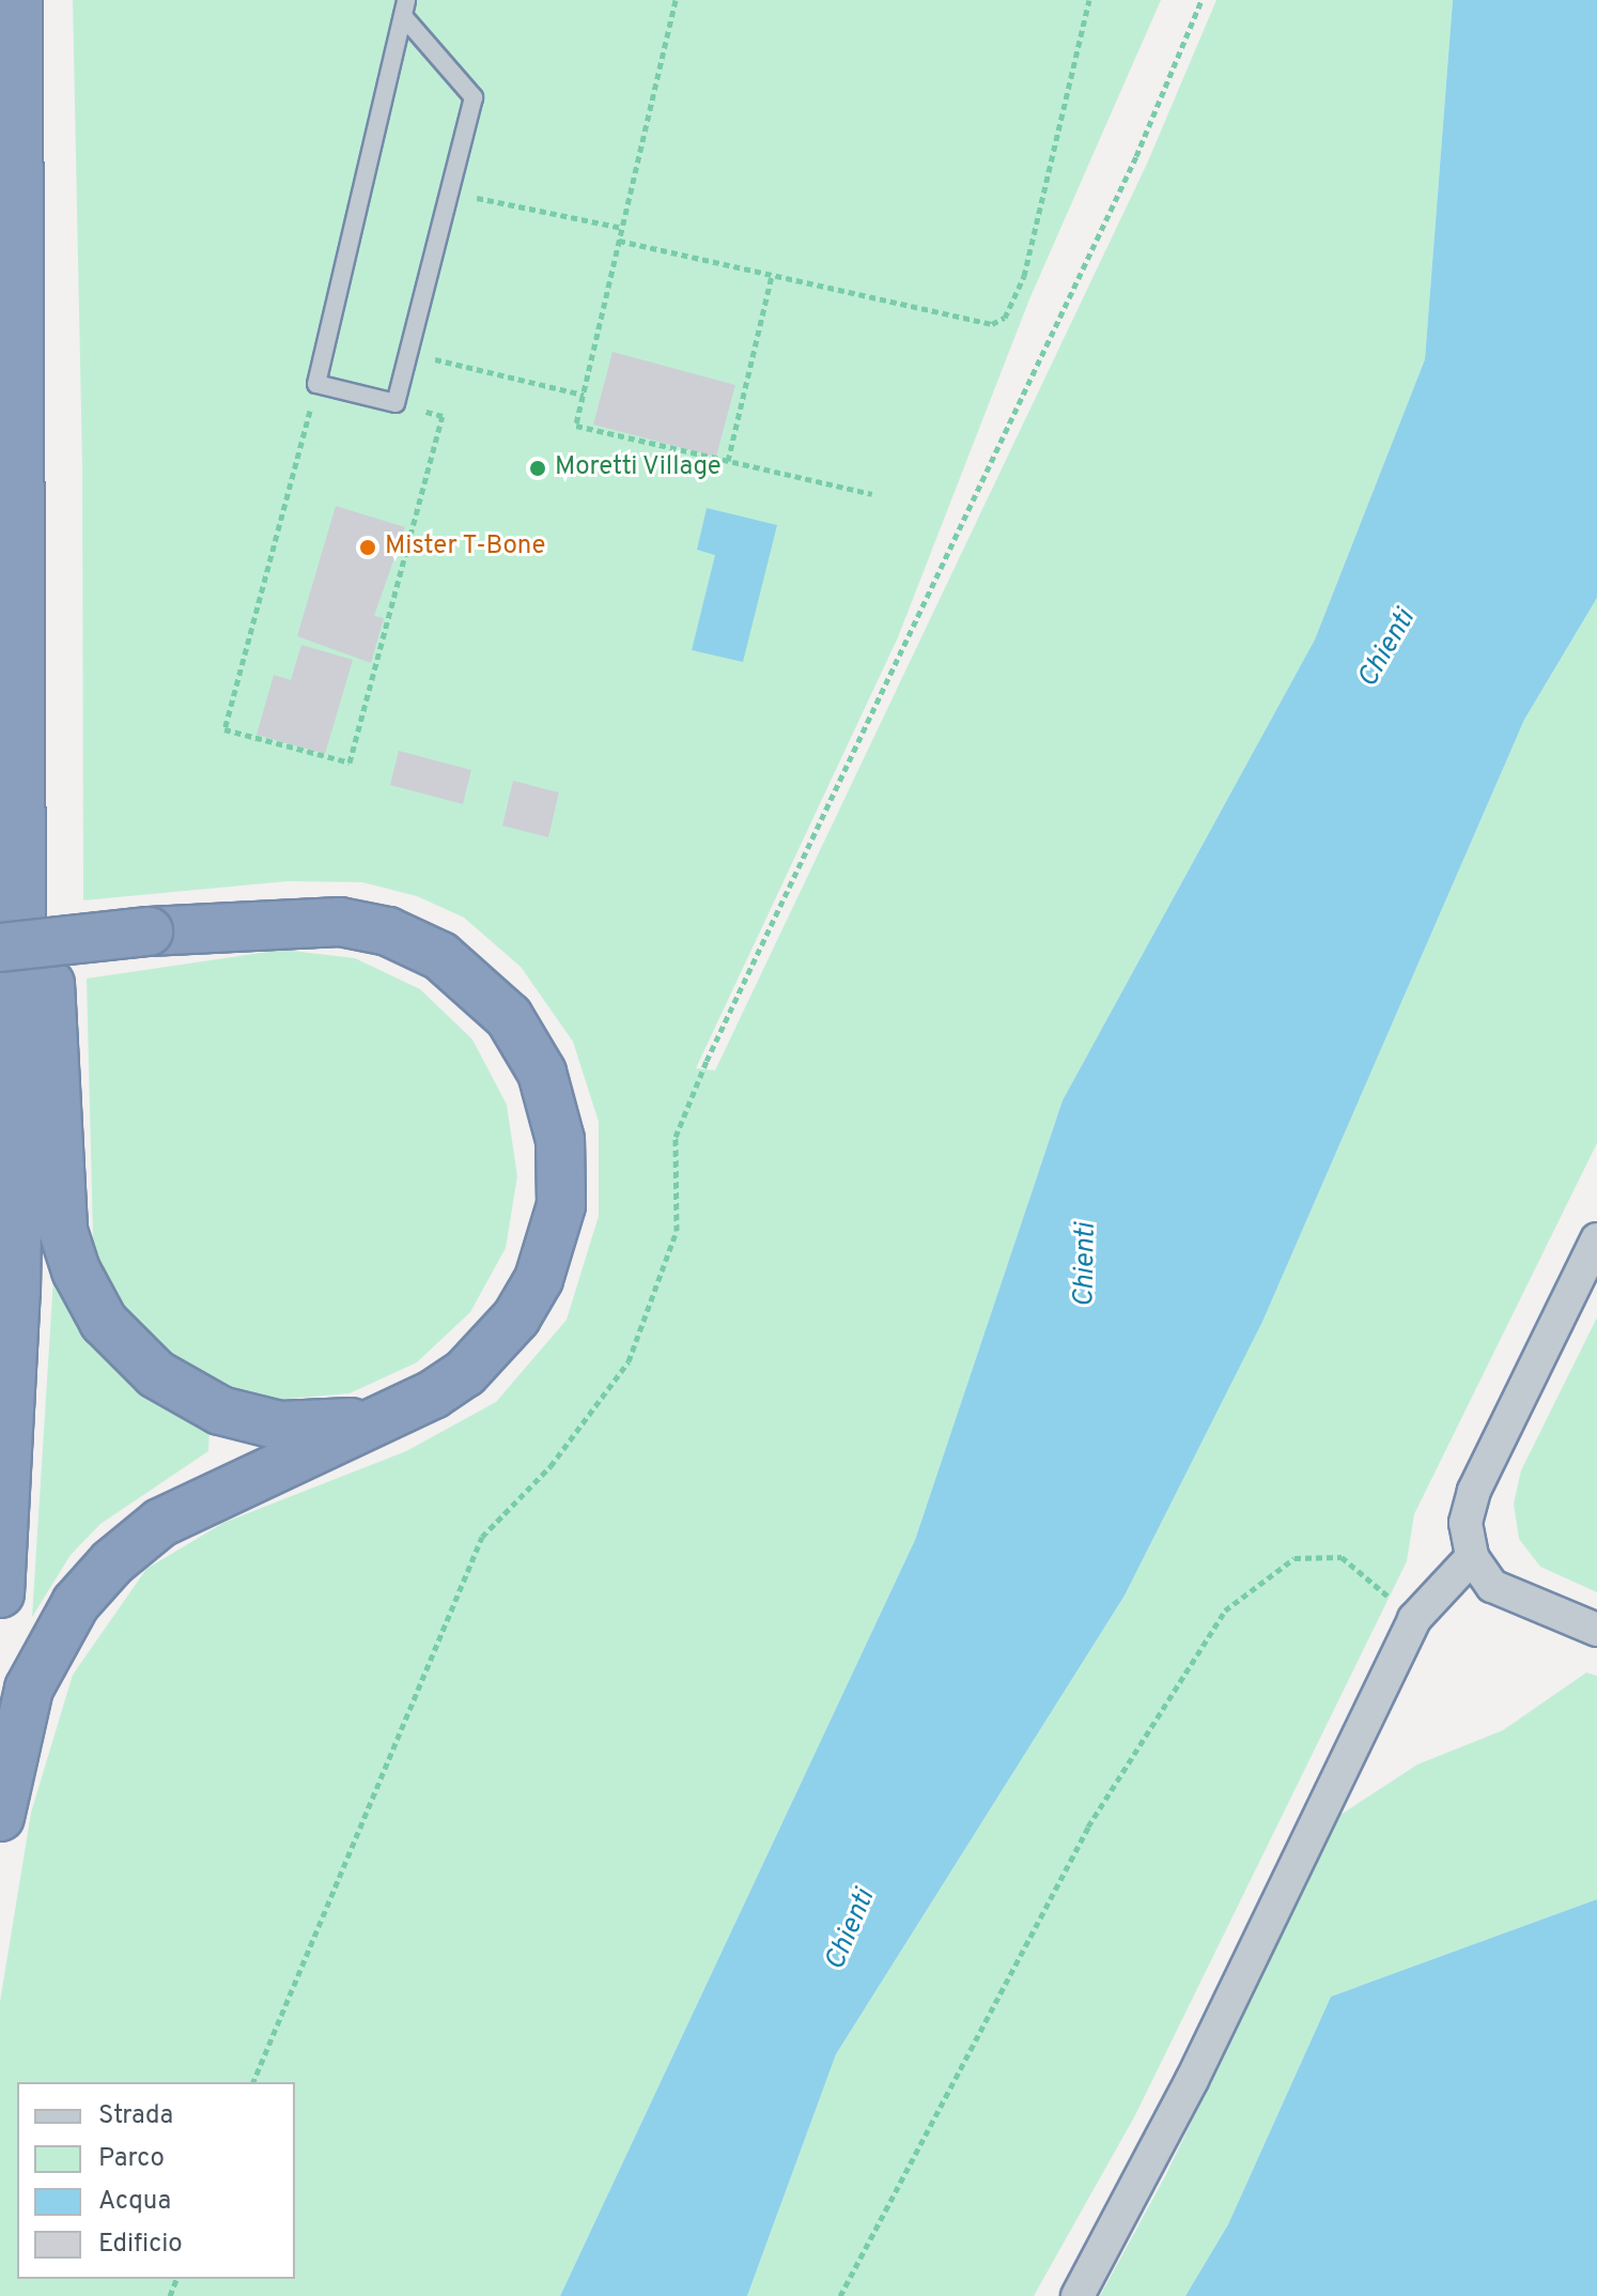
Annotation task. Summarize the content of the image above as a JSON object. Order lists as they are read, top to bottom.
{
  "water": ["Chienti"],
  "places": ["Moretti Village", "Mister T-Bone"],
  "legend": [
    "Strada",
    "Parco",
    "Acqua",
    "Edificio"
  ]
}
